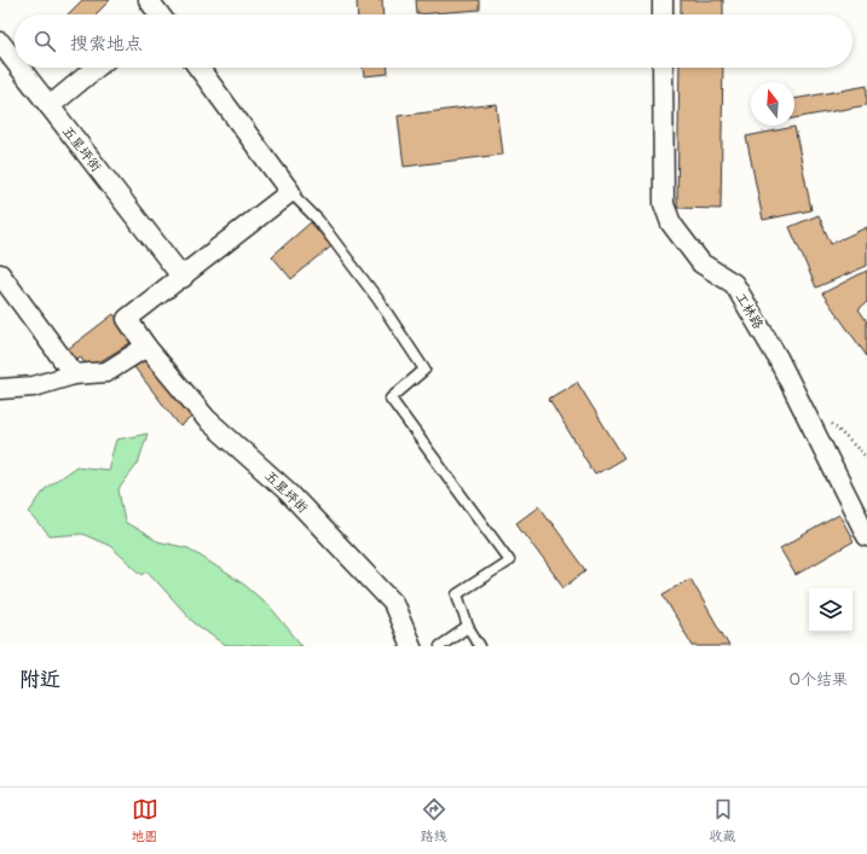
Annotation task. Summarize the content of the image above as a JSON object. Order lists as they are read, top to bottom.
{
  "streets": {
    "street": ["五星坪街", "工林路"]
  },
  "north": "top",
  "page": {
    "search": "搜索地点",
    "heading": ["附近", "0个结果"],
    "nav": ["地图", "路线", "收藏"]
  }
}
